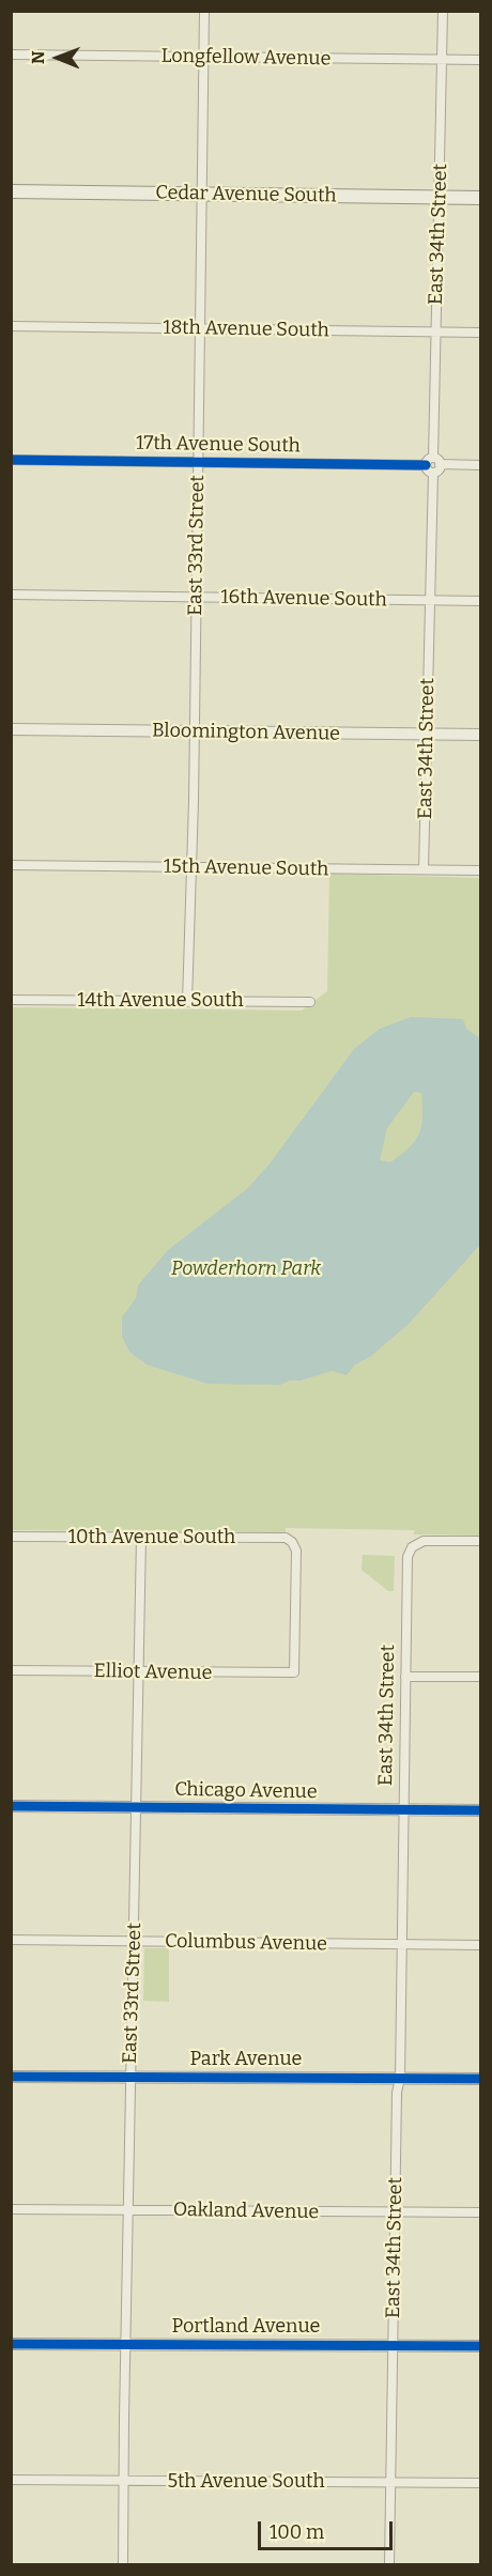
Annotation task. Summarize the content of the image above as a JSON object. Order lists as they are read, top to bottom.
{
  "streets": {
    "main road": ["Cedar Avenue South"],
    "street": [
      "Longfellow Avenue",
      "East 34th Street",
      "18th Avenue South",
      "17th Avenue South",
      "East 33rd Street",
      "16th Avenue South",
      "Bloomington Avenue",
      "15th Avenue South",
      "14th Avenue South",
      "10th Avenue South",
      "Elliot Avenue",
      "Chicago Avenue",
      "Columbus Avenue",
      "Park Avenue",
      "Oakland Avenue",
      "Portland Avenue",
      "5th Avenue South"
    ]
  },
  "crossings": [
    ["Longfellow Avenue", "East 34th Street"],
    ["Longfellow Avenue", "East 33rd Street"],
    ["Cedar Avenue South", "East 34th Street"],
    ["Cedar Avenue South", "East 33rd Street"],
    ["East 34th Street", "18th Avenue South"],
    ["East 34th Street", "17th Avenue South"],
    ["East 34th Street", "16th Avenue South"],
    ["East 34th Street", "Bloomington Avenue"],
    ["East 34th Street", "15th Avenue South"],
    ["East 34th Street", "Chicago Avenue"],
    ["East 34th Street", "Columbus Avenue"],
    ["East 34th Street", "Park Avenue"],
    ["East 34th Street", "Oakland Avenue"],
    ["East 34th Street", "Portland Avenue"],
    ["East 34th Street", "5th Avenue South"],
    ["18th Avenue South", "East 33rd Street"],
    ["17th Avenue South", "East 33rd Street"],
    ["East 33rd Street", "16th Avenue South"],
    ["East 33rd Street", "Bloomington Avenue"],
    ["East 33rd Street", "15th Avenue South"],
    ["East 33rd Street", "14th Avenue South"],
    ["East 33rd Street", "10th Avenue South"],
    ["East 33rd Street", "Elliot Avenue"],
    ["East 33rd Street", "Chicago Avenue"],
    ["East 33rd Street", "Columbus Avenue"],
    ["East 33rd Street", "Park Avenue"],
    ["East 33rd Street", "Oakland Avenue"],
    ["East 33rd Street", "Portland Avenue"],
    ["East 33rd Street", "5th Avenue South"],
    ["10th Avenue South", "Elliot Avenue"]
  ],
  "parks": ["Powderhorn Park"],
  "scale_bar": "100 m",
  "north": "left"
}
